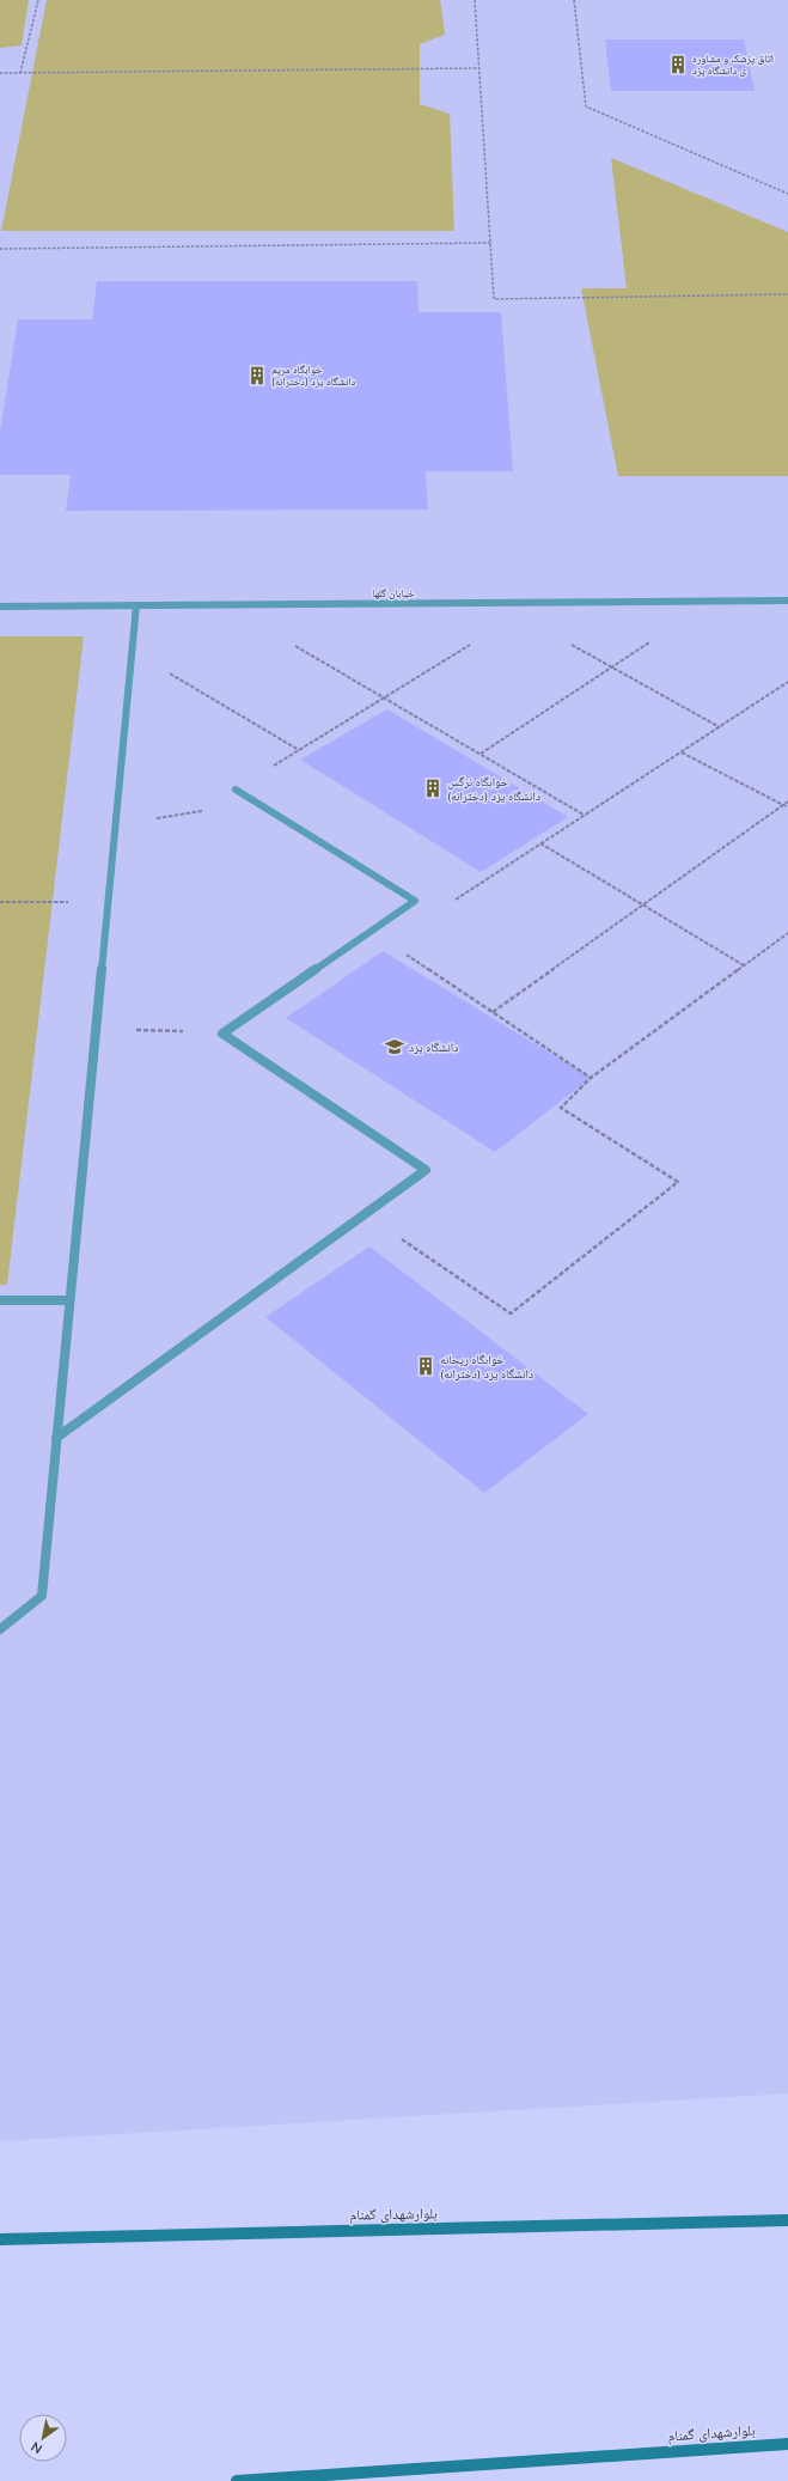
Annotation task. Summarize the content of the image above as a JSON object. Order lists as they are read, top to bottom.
{
  "streets": {
    "main road": ["بلوارشهدای گمنام"],
    "lane": ["خیابان گلها"]
  },
  "places": {
    "building": [
      "اتاق پزشک و مشاوره ی دانشگاه یزد",
      "خوابگاه مریم (دخترانه) دانشگاه یزد",
      "خوابگاه نرگس (دخترانه) دانشگاه یزد",
      "خوابگاه ریحانه (دخترانه) دانشگاه یزد"
    ],
    "school or university": ["دانشگاه یزد"]
  },
  "north": "bottom left"
}
